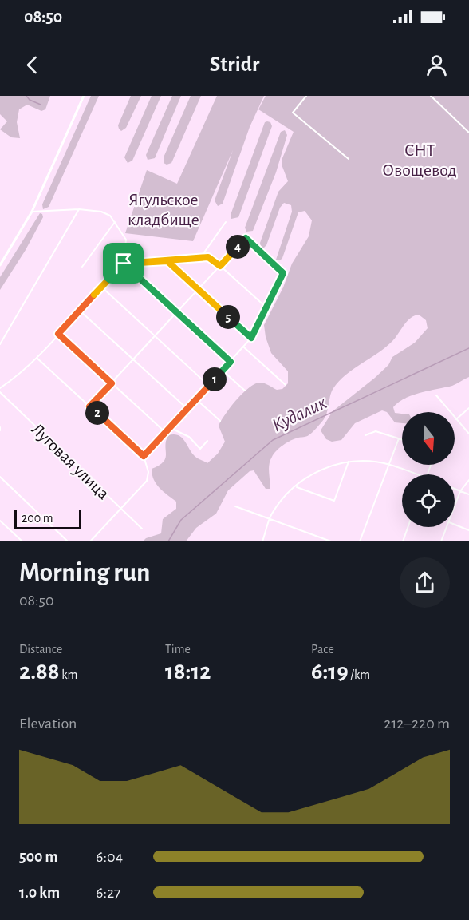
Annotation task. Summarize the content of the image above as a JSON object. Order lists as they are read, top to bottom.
{
  "streets": {
    "street": ["Луговая улица"]
  },
  "water": ["Кудалик"],
  "parks": ["СНТ Овощевод", "Ягульское кладбище"],
  "scale_bar": "200 m",
  "north": "bottom",
  "page": {
    "status": "08:50",
    "header": "Stridr",
    "pins": [
      "4",
      "5",
      "1",
      "2"
    ],
    "scale": "200 m",
    "heading": ["Morning run", "08:50"],
    "stats": [
      ["Distance", "2.88 km"],
      ["Time", "18:12"],
      ["Pace", "6:19 /km"]
    ],
    "chart": ["Elevation", "212–220 m"],
    "list": [
      {
        "name": "500 m",
        "note": "6:04"
      },
      {
        "name": "1.0 km",
        "note": "6:27"
      }
    ]
  }
}
